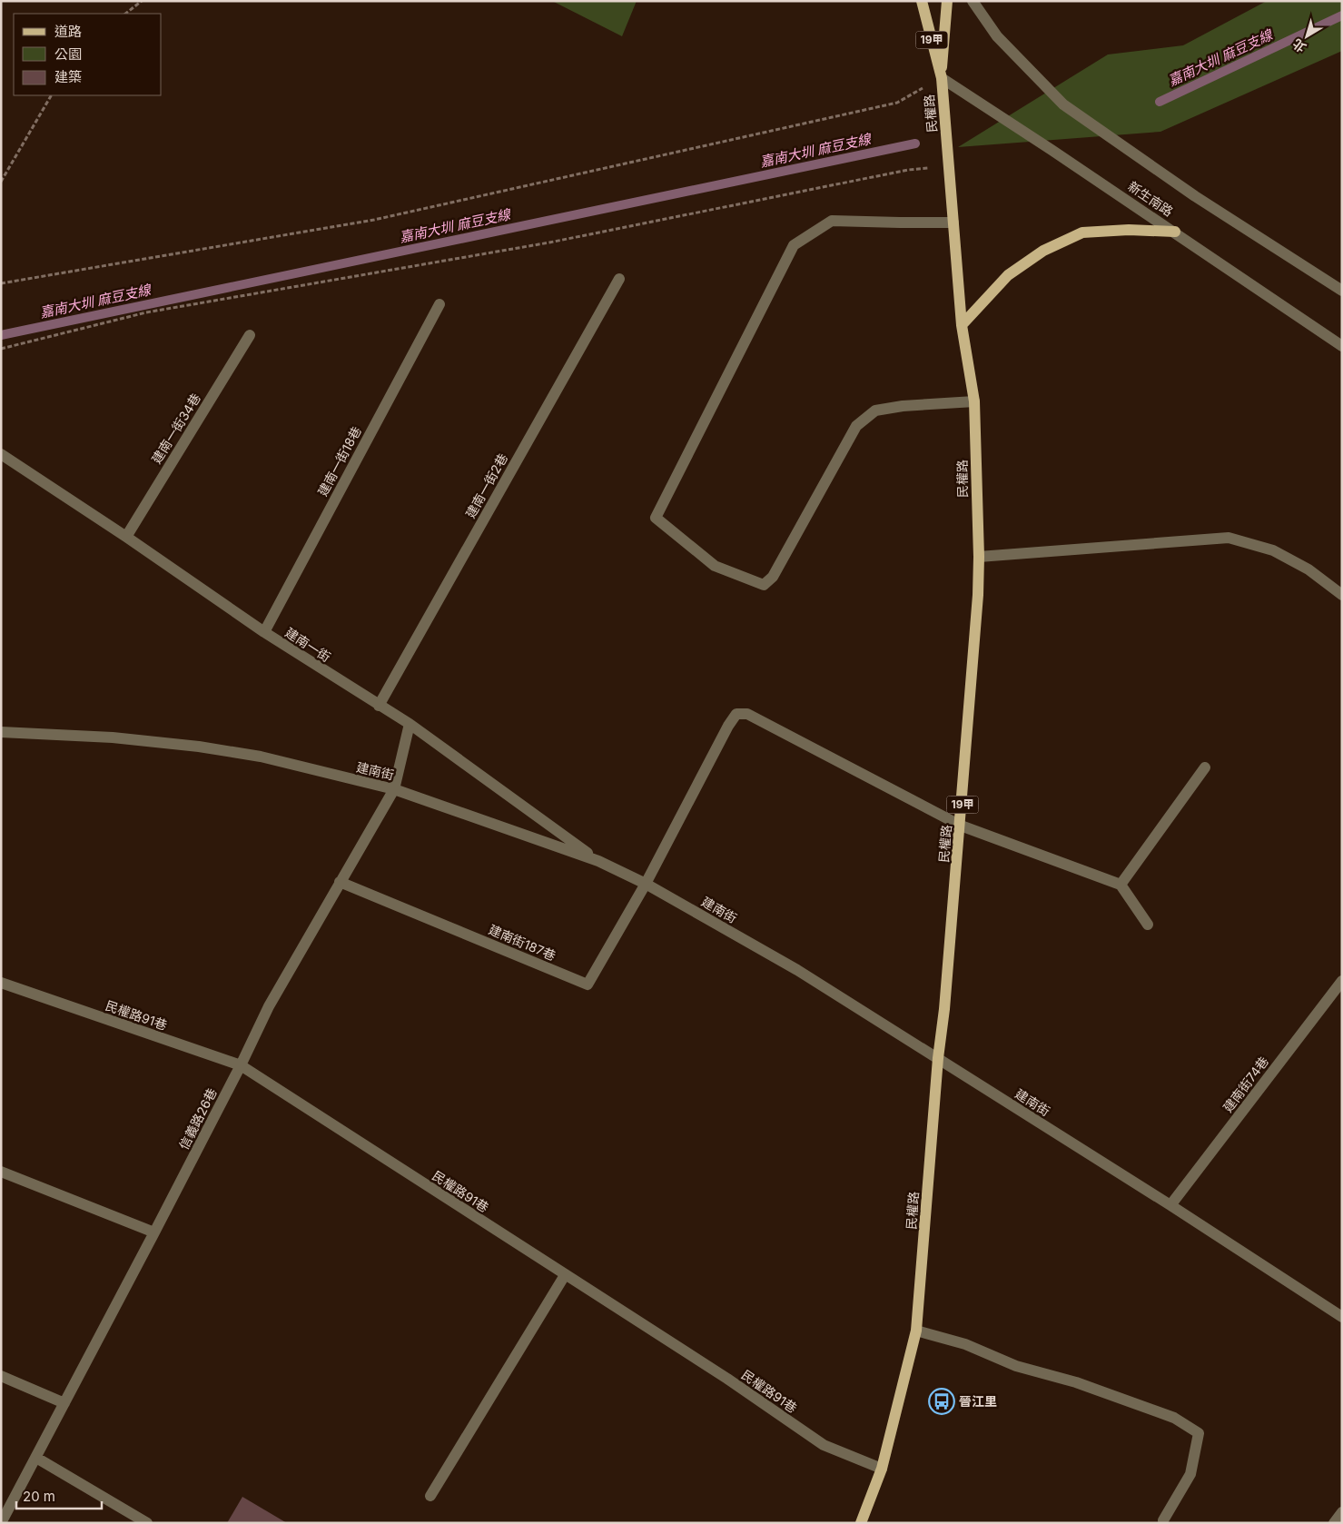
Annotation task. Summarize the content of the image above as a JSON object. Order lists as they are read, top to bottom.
{
  "streets": {
    "main road": ["19甲", "民權路"],
    "street": [
      "新生南路",
      "建南一街34巷",
      "建南一街18巷",
      "建南一街2巷",
      "建南一街",
      "建南街",
      "建南街187巷",
      "民權路91巷",
      "建南街74巷",
      "信義路26巷"
    ]
  },
  "crossings": [
    ["19甲", "民權路"],
    ["19甲", "新生南路"],
    ["民權路", "新生南路"],
    ["民權路", "建南街"],
    ["民權路", "民權路91巷"],
    ["建南一街34巷", "建南一街"],
    ["建南一街18巷", "建南一街"],
    ["建南一街2巷", "建南一街"],
    ["建南一街", "建南街"],
    ["建南一街", "信義路26巷"],
    ["建南街", "建南街187巷"],
    ["建南街", "建南街74巷"],
    ["建南街", "信義路26巷"],
    ["建南街187巷", "信義路26巷"],
    ["民權路91巷", "信義路26巷"]
  ],
  "water": ["嘉南大圳 麻豆支線"],
  "places": {
    "bus stop": ["晉江里"]
  },
  "legend": ["道路", "公園", "建築"],
  "scale_bar": "20 m",
  "north": "bottom left"
}
